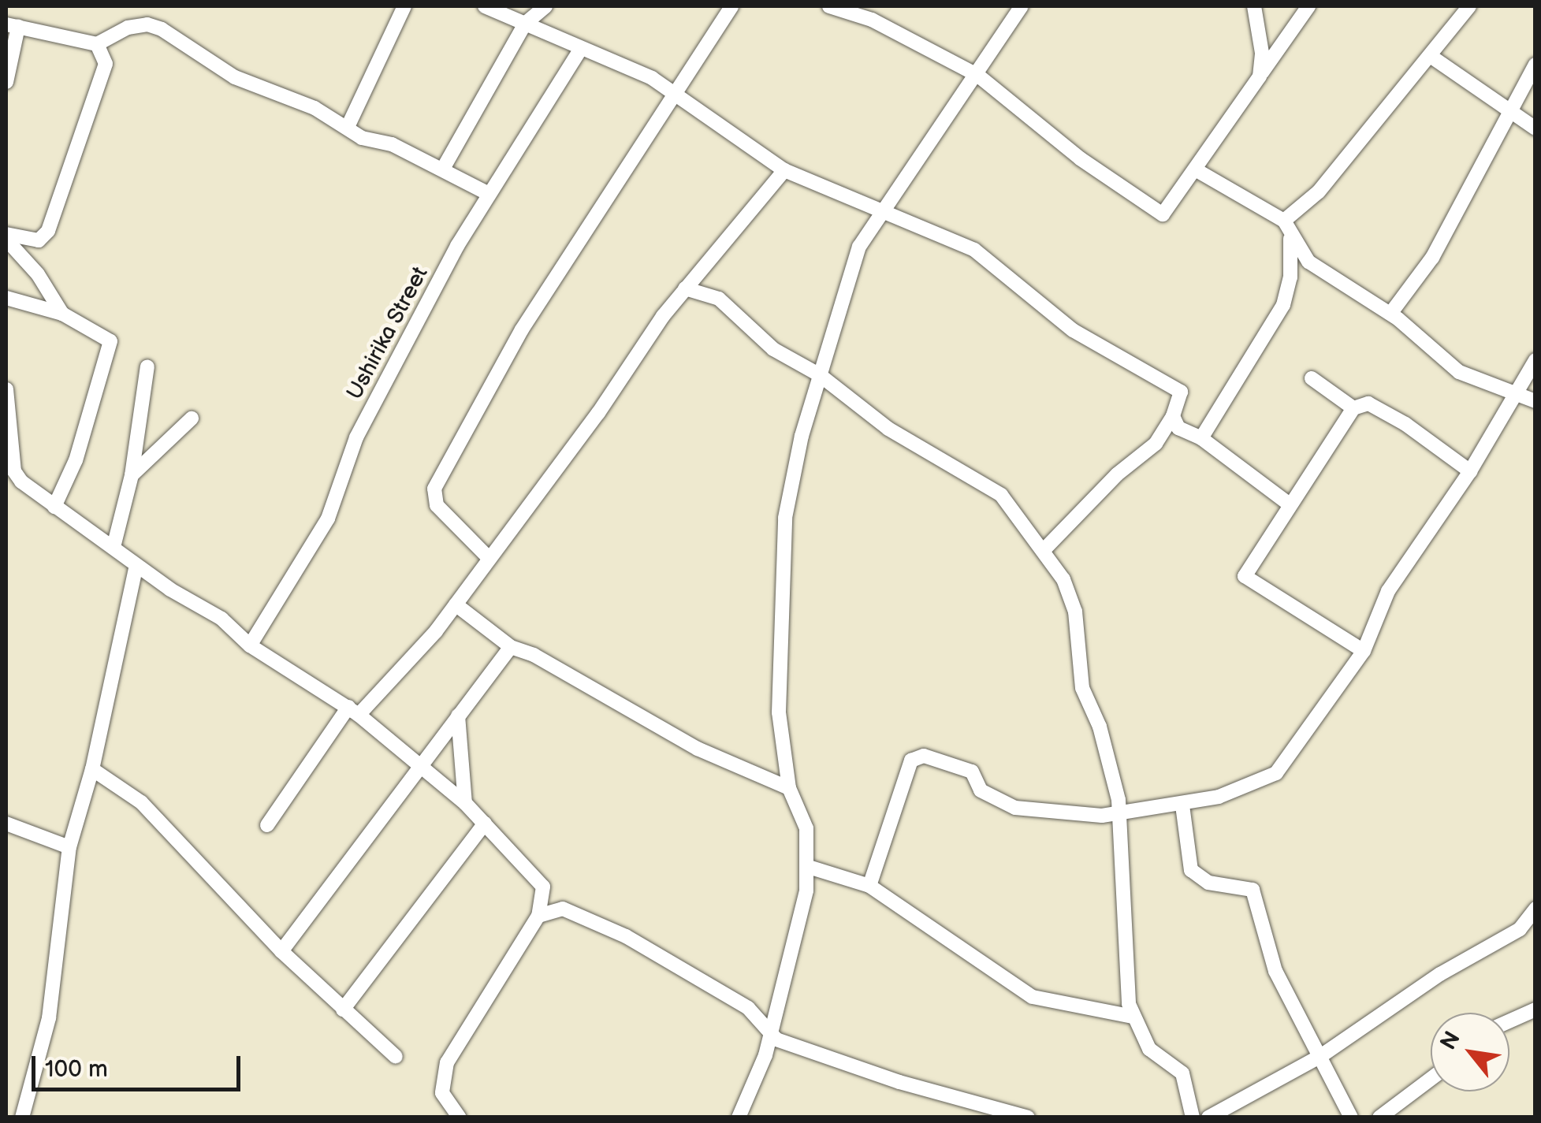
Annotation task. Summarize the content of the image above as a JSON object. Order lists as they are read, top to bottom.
{
  "streets": {
    "street": ["Ushirika Street"]
  },
  "scale_bar": "100 m",
  "north": "top left"
}
